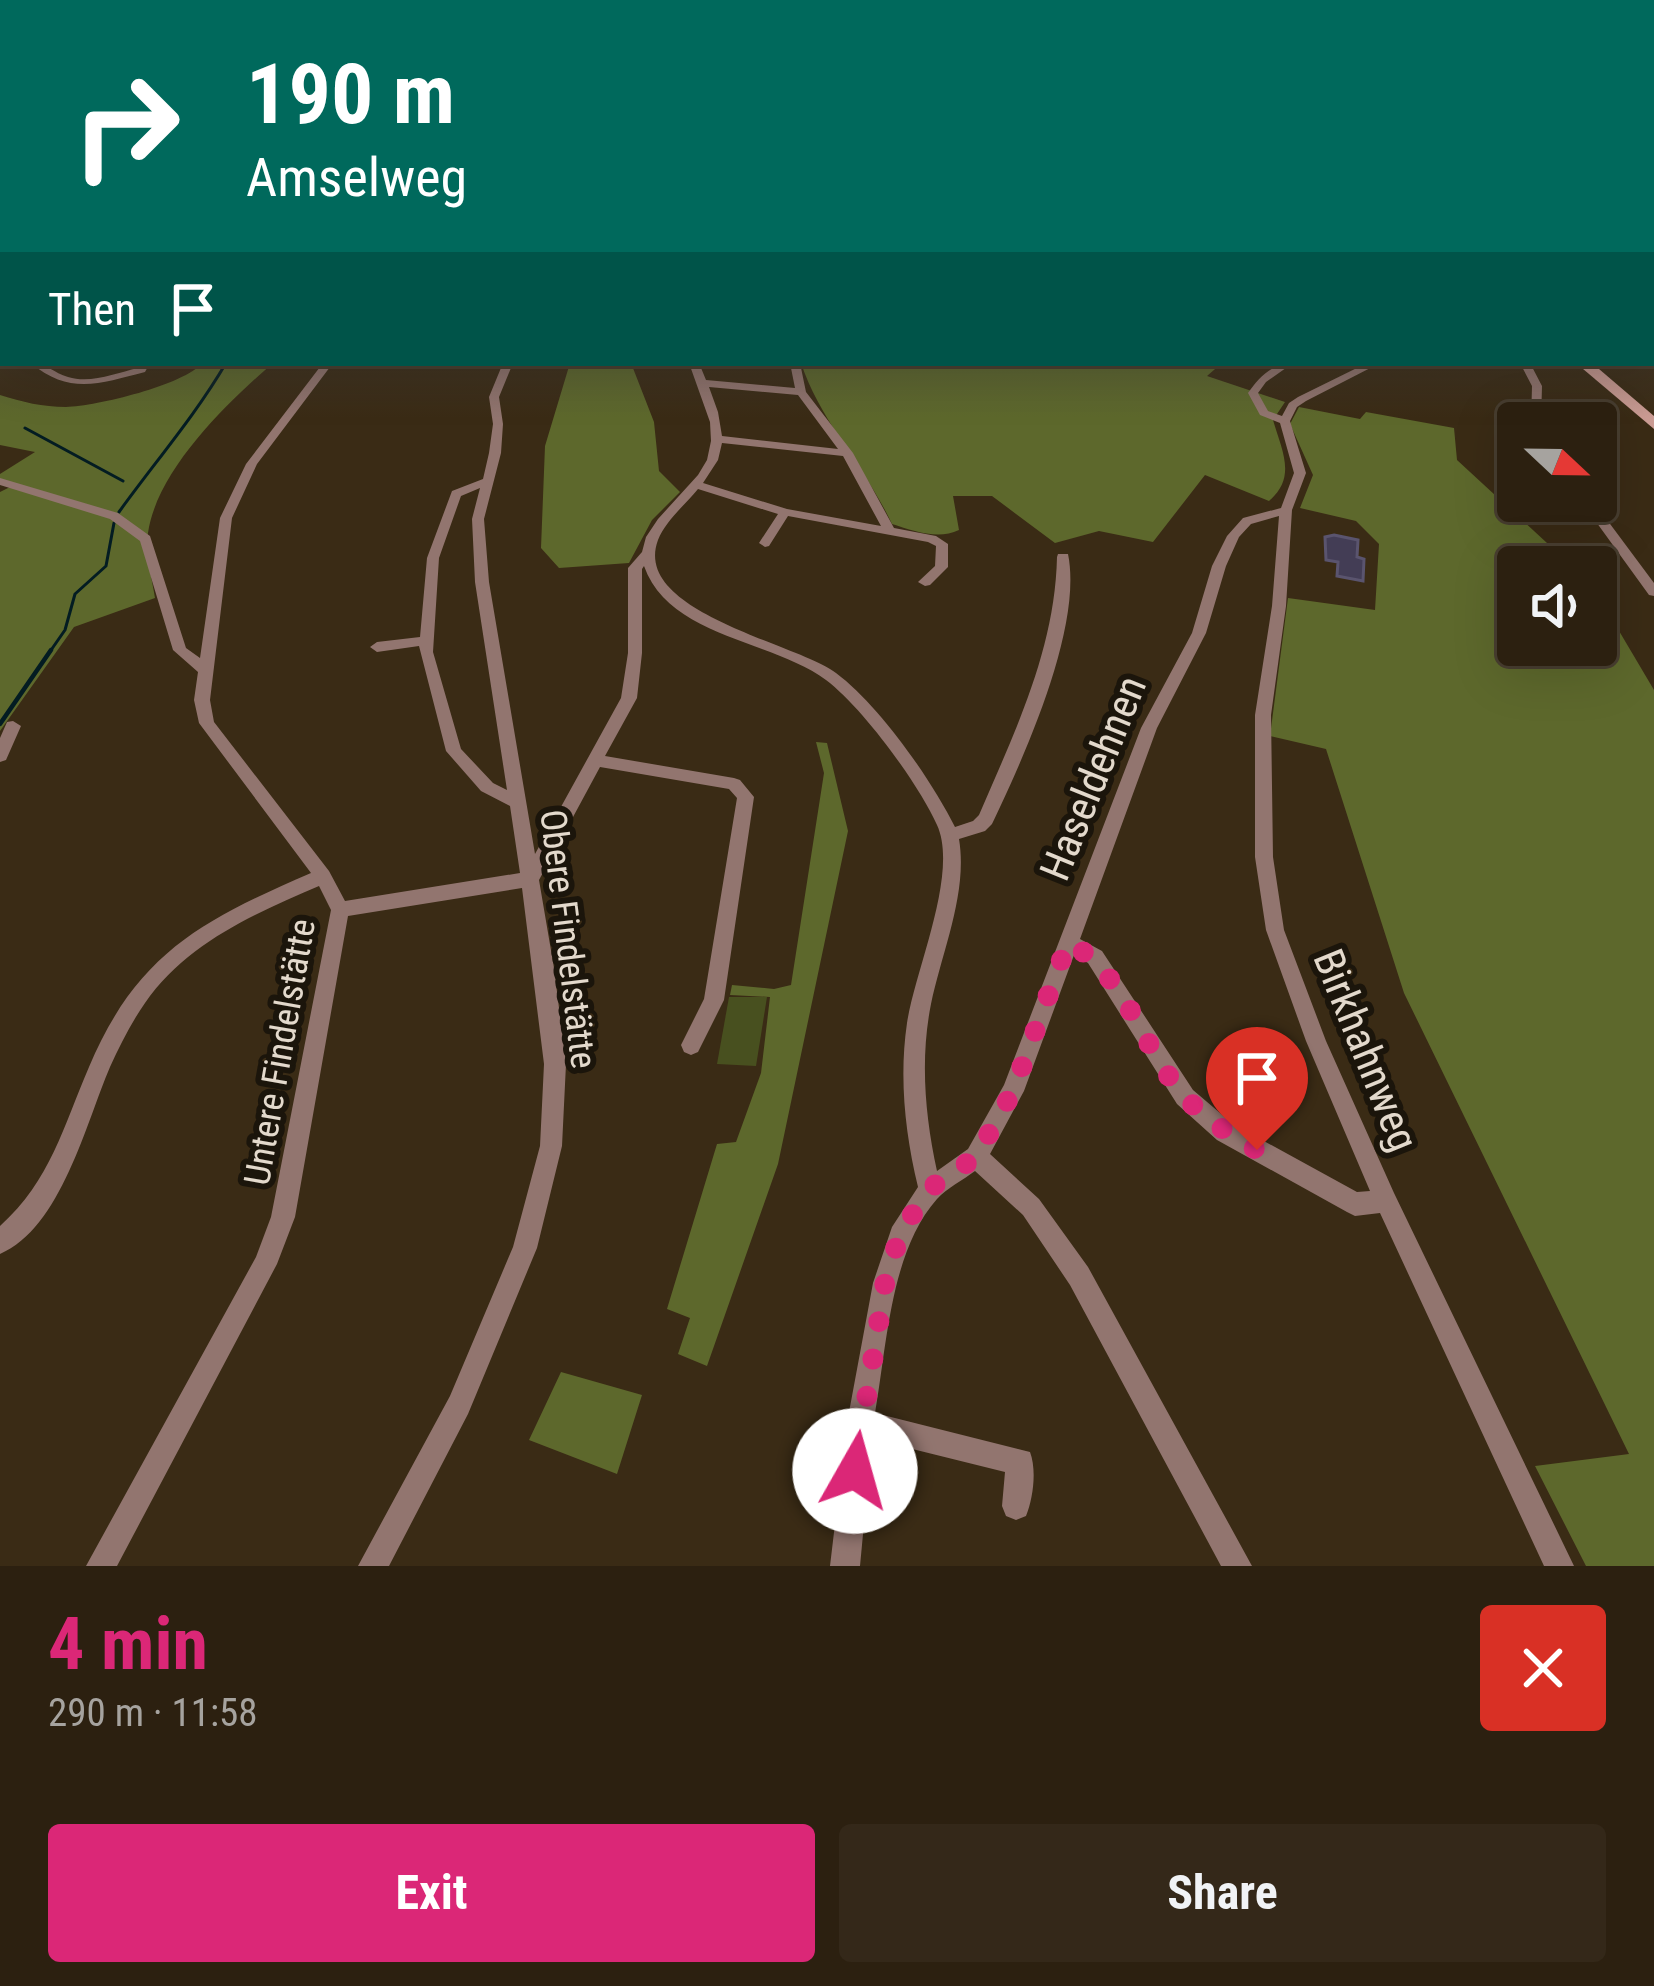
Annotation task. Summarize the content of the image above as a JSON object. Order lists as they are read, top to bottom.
{
  "streets": {
    "street": [
      "Haseldehnen",
      "Obere Findelstätte",
      "Birkhahnweg",
      "Untere Findelstätte"
    ]
  },
  "crossings": [
    ["Haseldehnen", "Birkhahnweg"]
  ],
  "north": "right",
  "page": {
    "turn": ["190 m", "Amselweg"],
    "then": "Then",
    "heading": ["4 min", "290 m · 11:58"],
    "buttons": ["Exit", "Share"]
  }
}
